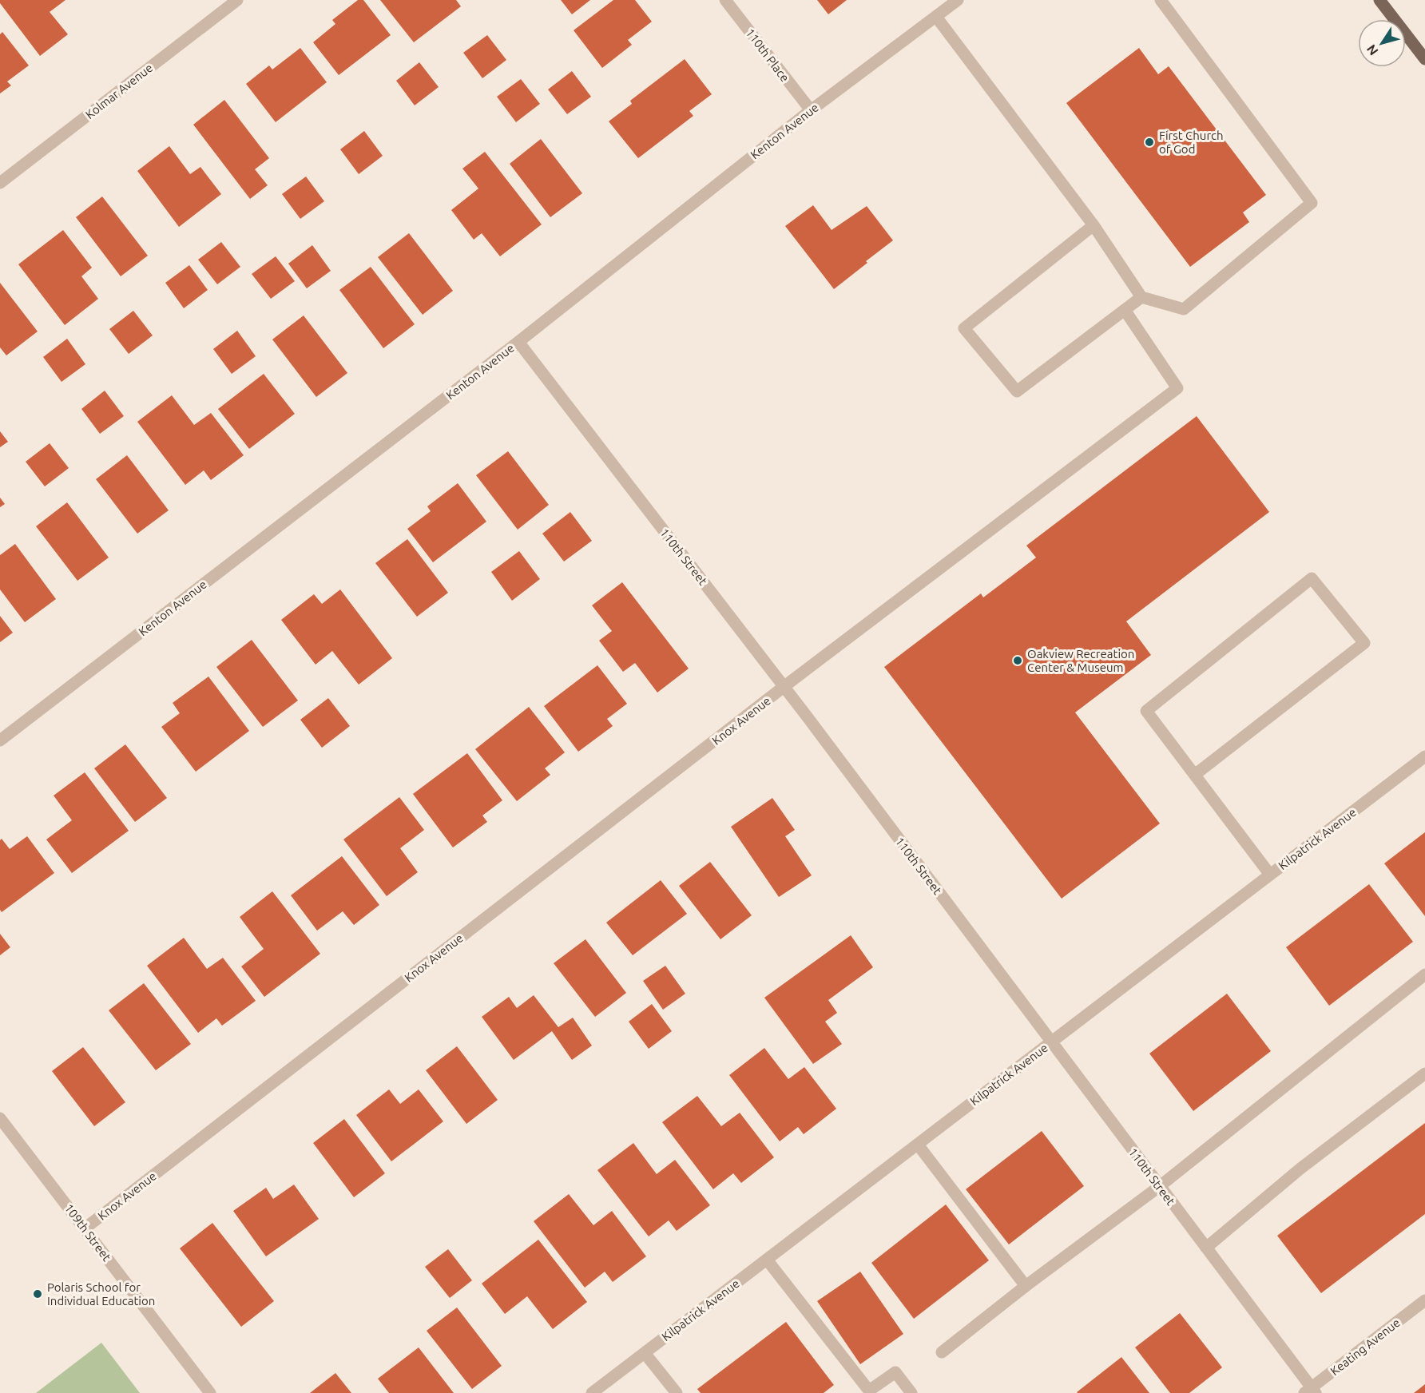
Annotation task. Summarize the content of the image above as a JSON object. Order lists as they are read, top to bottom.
{
  "streets": {
    "street": [
      "110th Place",
      "Kolmar Avenue",
      "Kenton Avenue",
      "110th Street",
      "Knox Avenue",
      "Kilpatrick Avenue",
      "109th Street",
      "Keating Avenue"
    ]
  },
  "crossings": [
    ["110th Place", "Kenton Avenue"],
    ["Kenton Avenue", "110th Street"],
    ["110th Street", "Knox Avenue"],
    ["110th Street", "Kilpatrick Avenue"],
    ["110th Street", "Keating Avenue"],
    ["Knox Avenue", "109th Street"]
  ],
  "places": ["First Church of God", "Oakview Recreation Center & Museum", "Polaris School for Individual Education"],
  "north": "bottom left"
}
